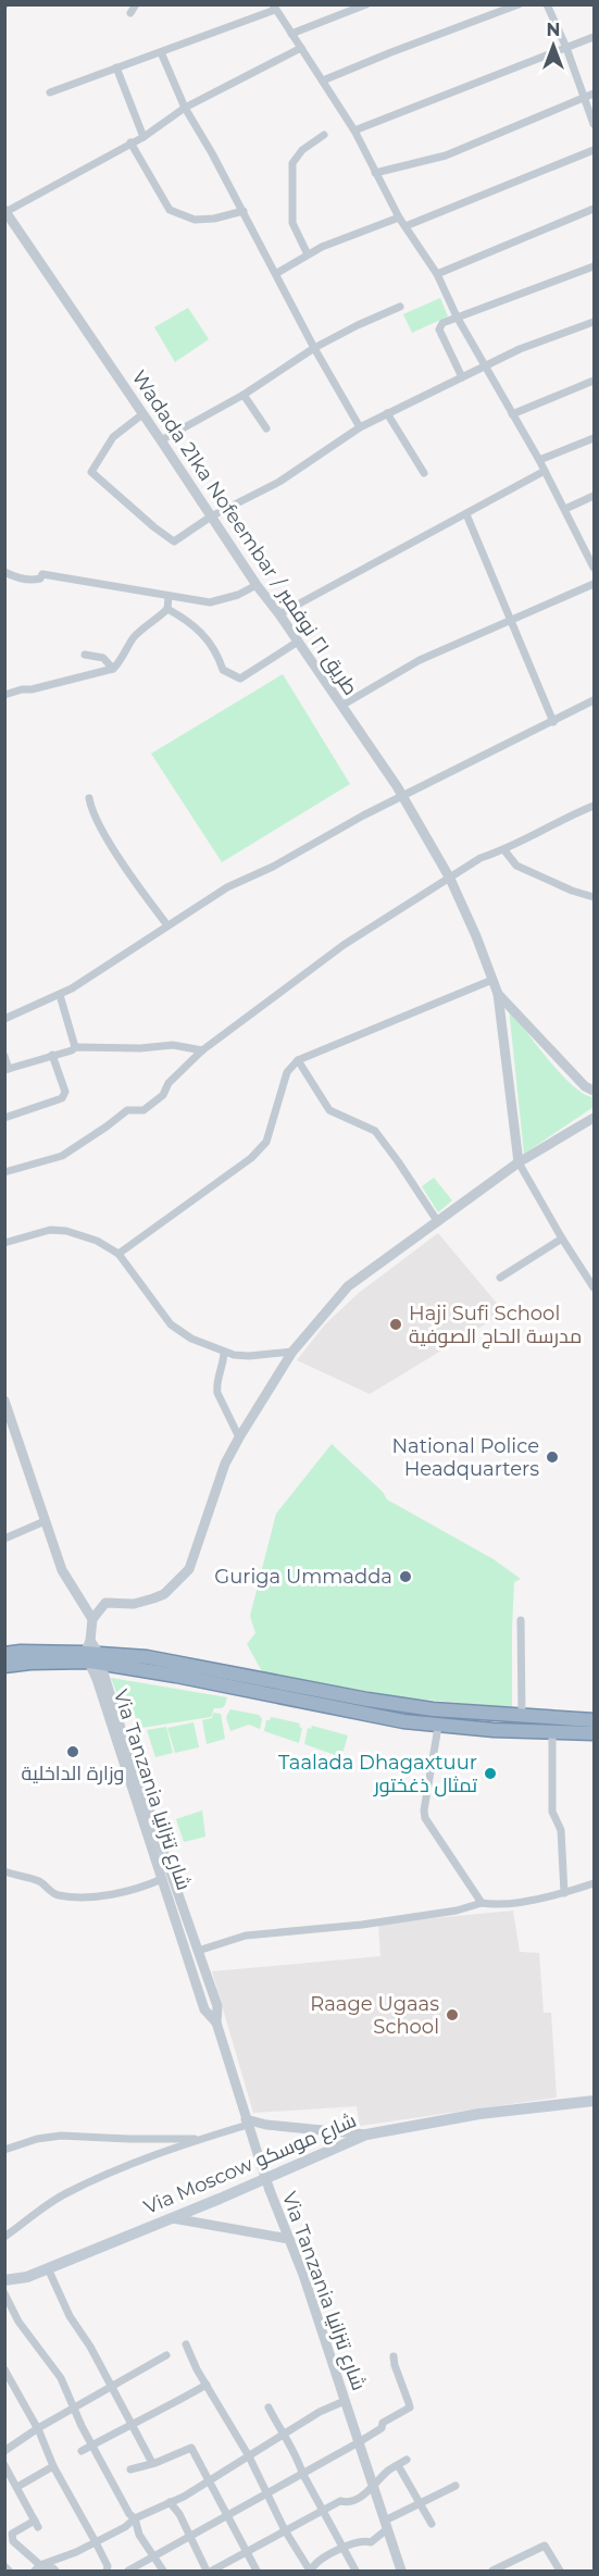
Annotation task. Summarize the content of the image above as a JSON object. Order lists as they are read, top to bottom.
{
  "streets": {
    "main road": ["Via Moscow شارع موسكو"],
    "street": ["Wadada 21ka Nofeembar / طريق ٢١ نوفمبر", "Via Tanzania شارع تنزانيا"]
  },
  "places": [
    "Haji Sufi School مدرسة الحاج الصوفية",
    "National Police Headquarters",
    "Guriga Ummadda",
    "وزارة الداخلية",
    "Taalada Dhagaxtuur تمثال ذغختور",
    "Raage Ugaas School"
  ],
  "north": "top"
}
